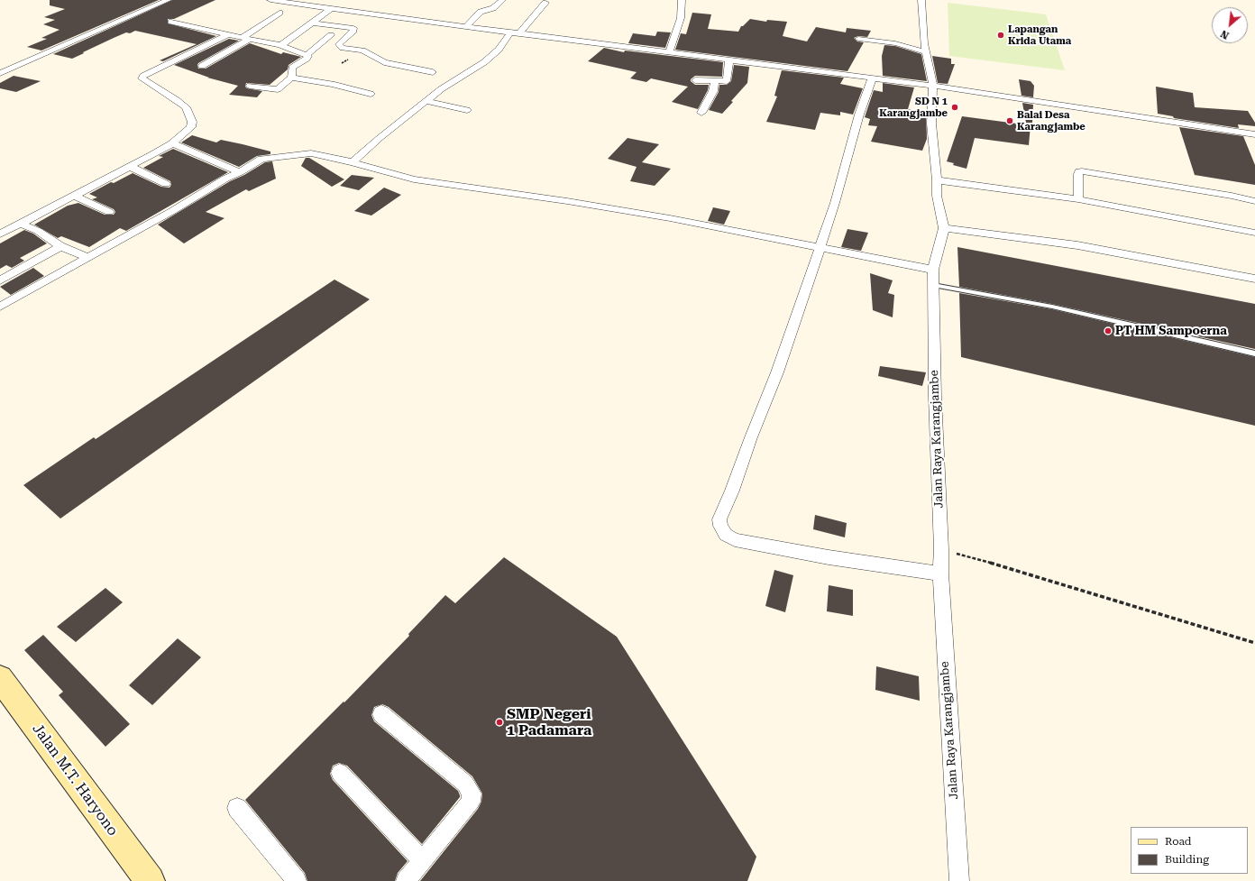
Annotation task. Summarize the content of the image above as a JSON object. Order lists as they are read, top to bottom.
{
  "streets": {
    "main road": ["Jalan M.T. Haryono"],
    "street": ["Jalan Raya Karangjambe"]
  },
  "places": [
    "Lapangan Krida Utama",
    "SD N 1 Karangjambe",
    "Balai Desa Karangjambe",
    "PT HM Sampoerna",
    "SMP Negeri 1 Padamara"
  ],
  "legend": ["Road", "Building"],
  "north": "bottom left"
}
